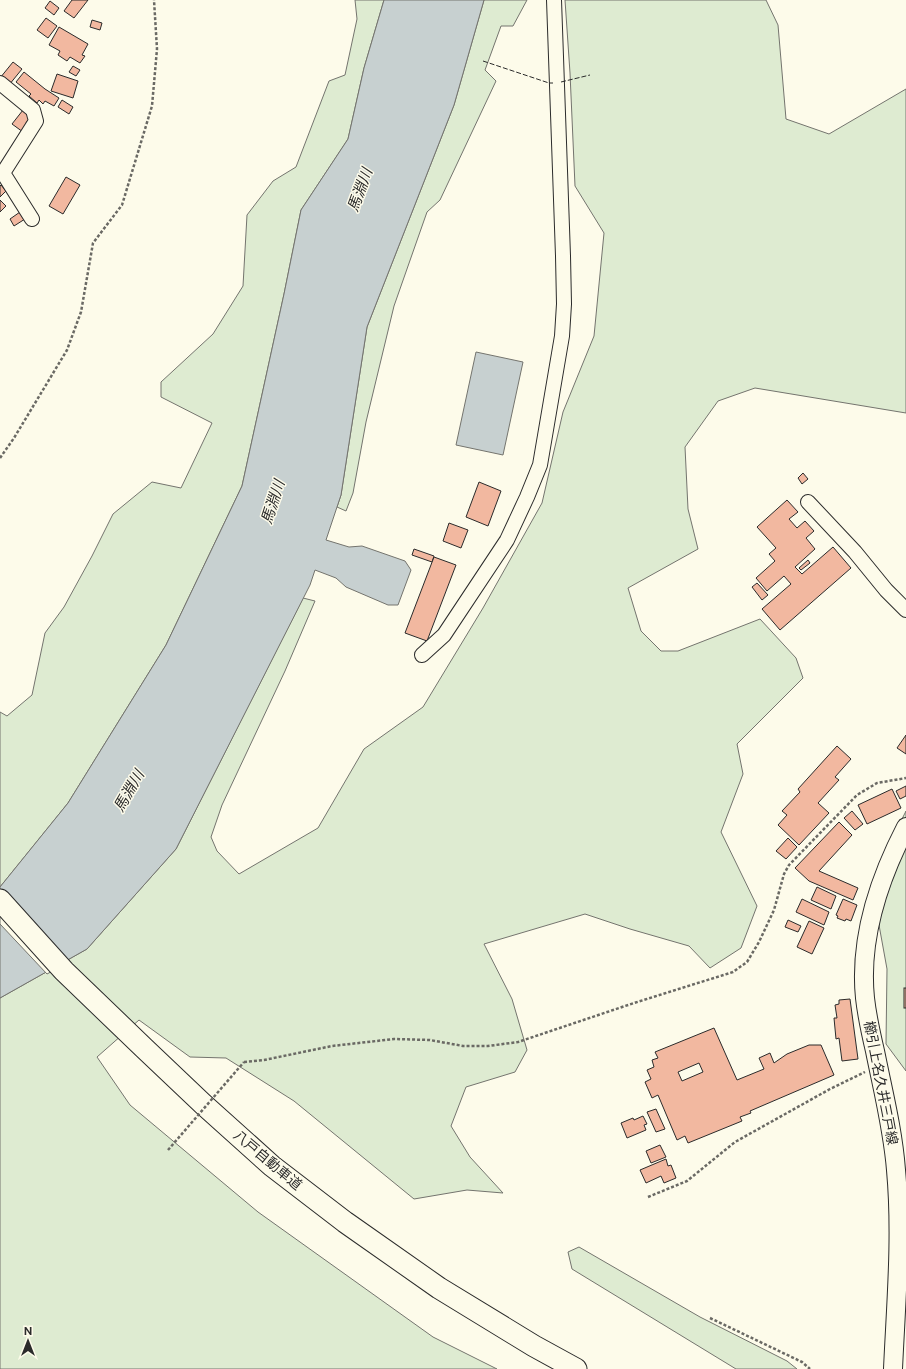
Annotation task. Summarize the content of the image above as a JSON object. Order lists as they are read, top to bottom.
{
  "streets": {
    "highway": ["八戸自動車道"],
    "main road": ["櫛引上名久井三戸線"]
  },
  "water": ["馬淵川"],
  "north": "top"
}
